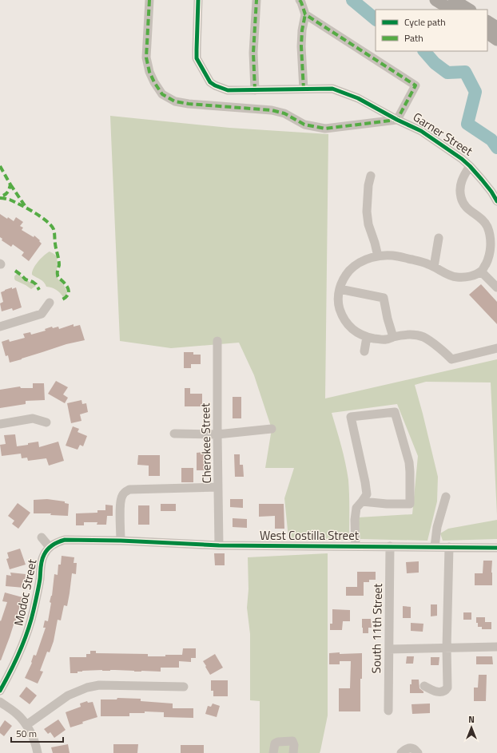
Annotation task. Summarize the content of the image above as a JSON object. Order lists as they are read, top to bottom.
{
  "streets": {
    "street": [
      "Garner Street",
      "Cherokee Street",
      "West Costilla Street",
      "Modoc Street",
      "South 11th Street"
    ]
  },
  "crossings": [
    ["Cherokee Street", "West Costilla Street"],
    ["West Costilla Street", "Modoc Street"],
    ["West Costilla Street", "South 11th Street"]
  ],
  "legend": ["Cycle path", "Path"],
  "scale_bar": "50 m",
  "north": "top"
}
